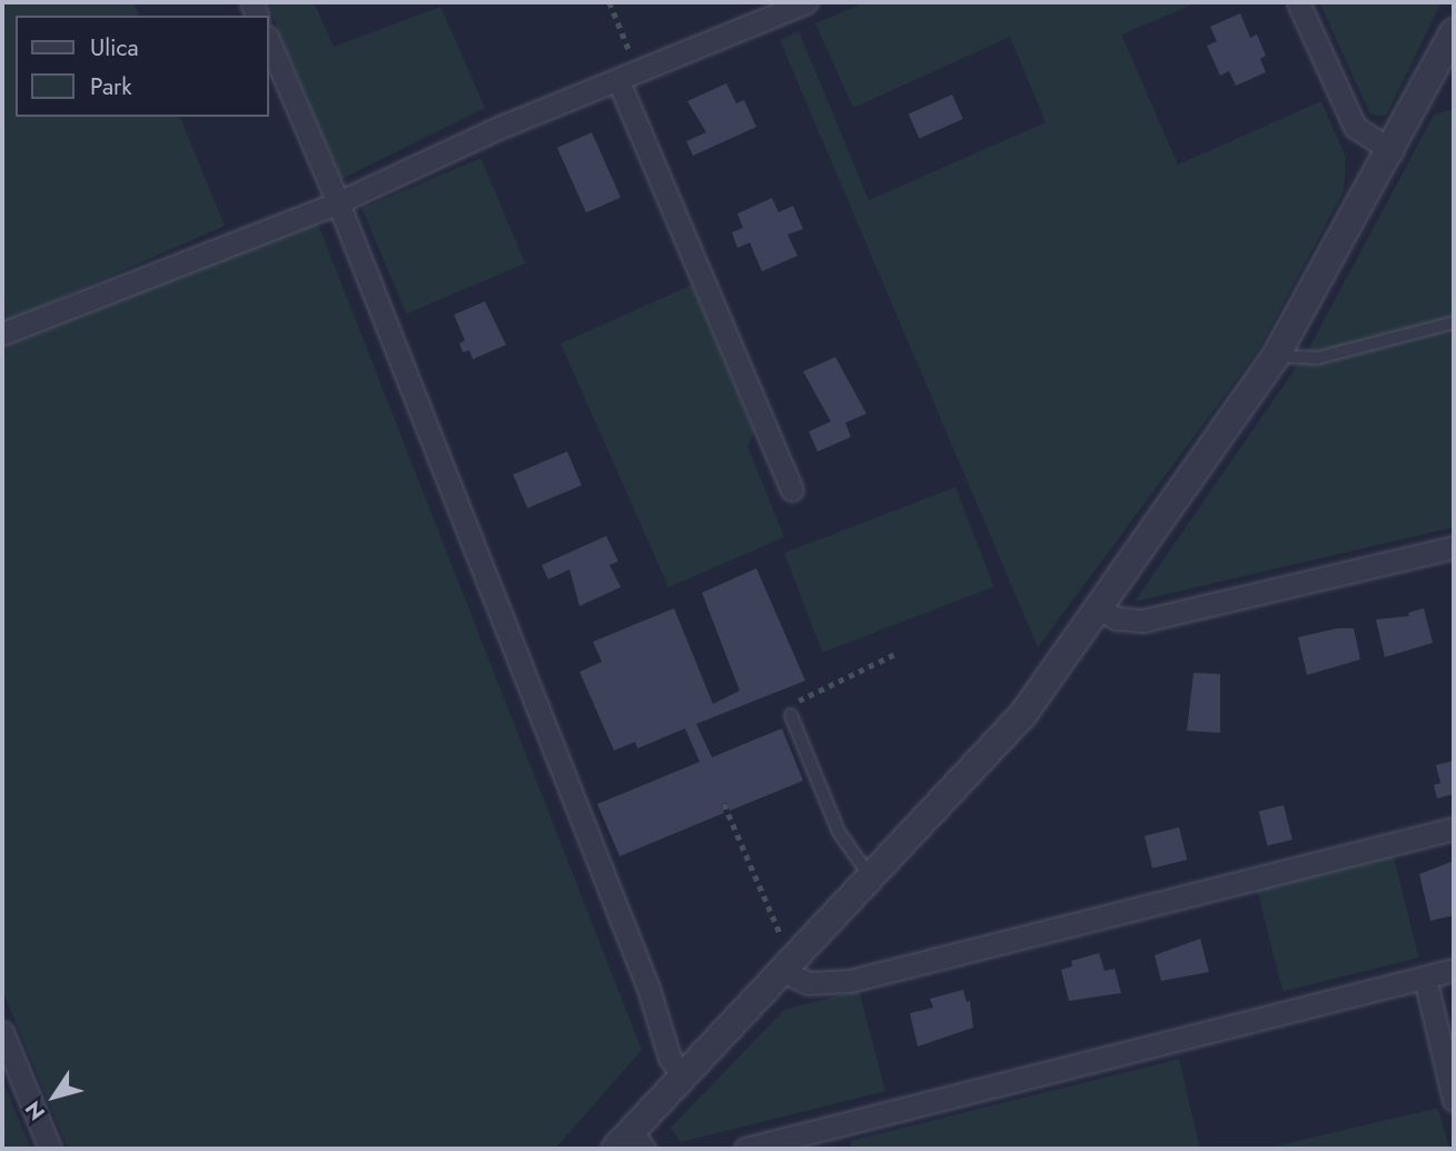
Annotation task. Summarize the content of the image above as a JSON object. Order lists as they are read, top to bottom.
{
  "legend": ["Ulica", "Park"],
  "north": "bottom left"
}
